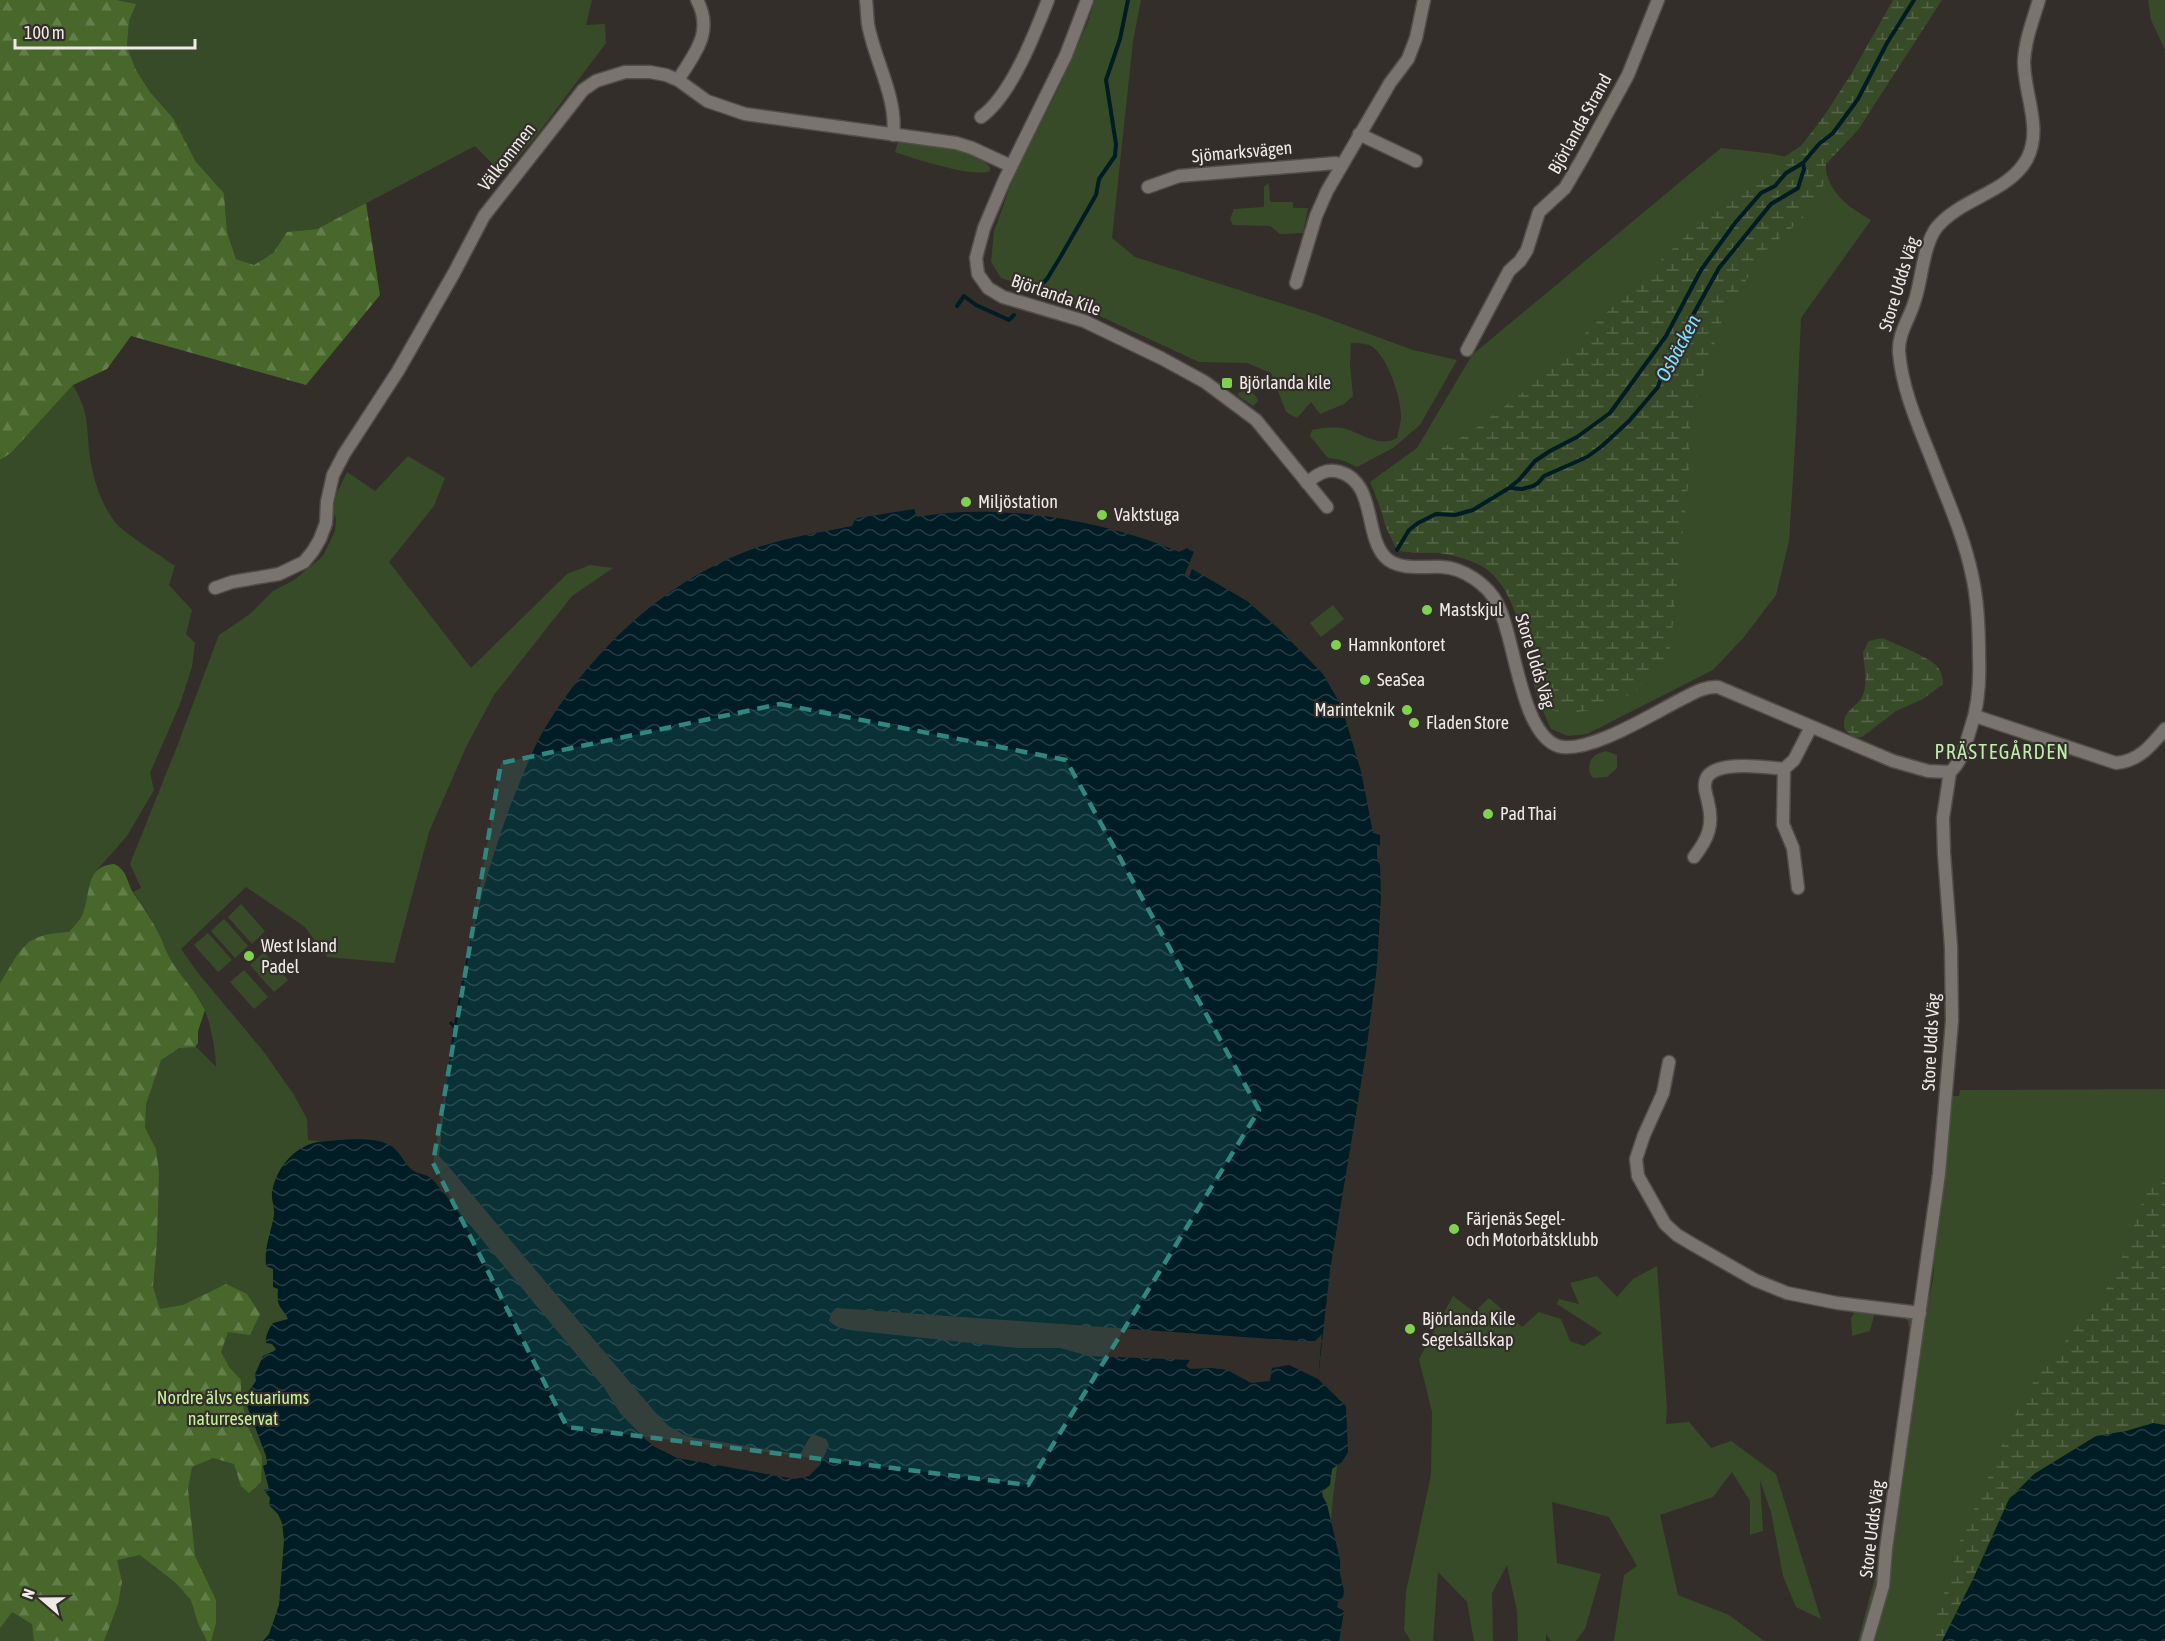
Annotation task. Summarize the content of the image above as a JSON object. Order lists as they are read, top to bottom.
{
  "streets": {
    "street": [
      "Björlanda Strand",
      "Sjömarksvägen",
      "Välkommen",
      "Store Udds Väg",
      "Björlanda Kile"
    ]
  },
  "crossings": [
    ["Välkommen", "Björlanda Kile"],
    ["Store Udds Väg", "Björlanda Kile"]
  ],
  "districts": ["PRÄSTEGÅRDEN"],
  "water": ["Osbäcken"],
  "parks": ["Nordre älvs estuariums naturreservat"],
  "places": {
    "transit": ["Björlanda kile"],
    "other": [
      "Miljöstation",
      "Vaktstuga",
      "Mastskjul",
      "Hamnkontoret",
      "SeaSea",
      "Marinteknik",
      "Fladen Store",
      "Pad Thai",
      "West Island Padel",
      "Färjenäs Segel- och Motorbåtsklubb",
      "Björlanda Kile Segelsällskap"
    ]
  },
  "scale_bar": "100 m",
  "north": "left"
}
